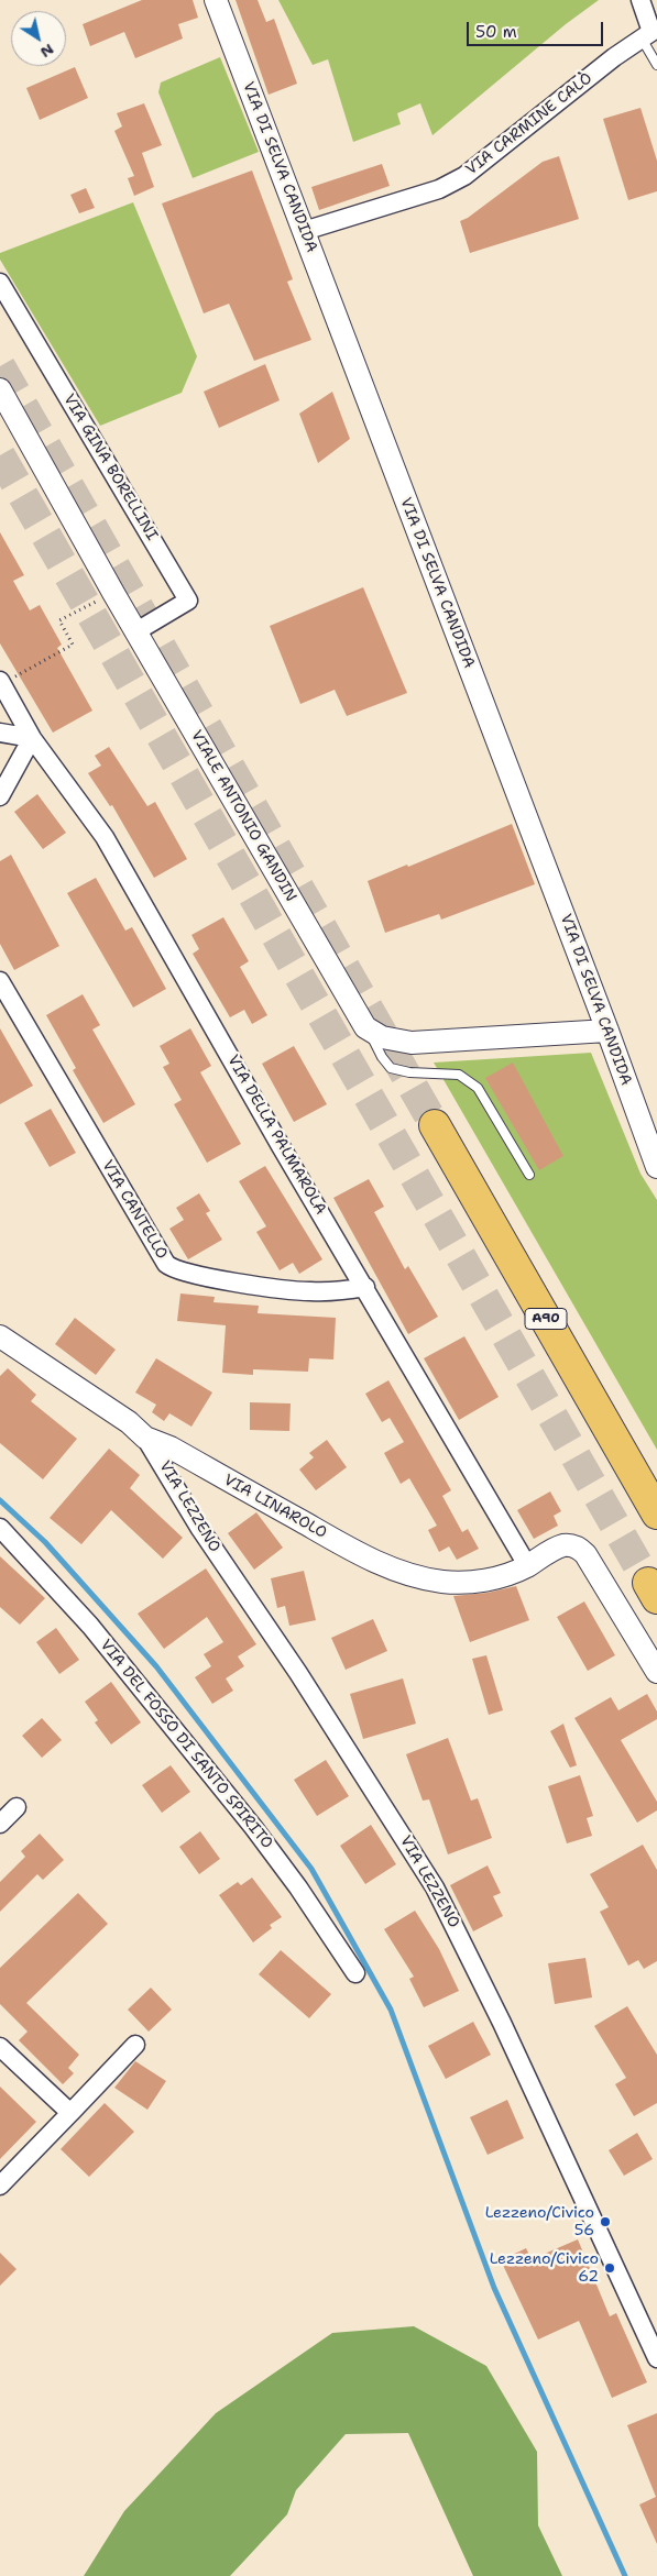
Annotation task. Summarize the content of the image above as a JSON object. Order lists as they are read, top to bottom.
{
  "streets": {
    "highway": ["A90"],
    "street": [
      "VIA CARMINE CALÒ",
      "VIA DI SELVA CANDIDA",
      "VIA GINA BORELLINI",
      "VIALE ANTONIO GANDIN",
      "VIA DELLA PALMAROLA",
      "VIA CANTELLO",
      "VIA LEZZENO",
      "VIA LINAROLO",
      "VIA DEL FOSSO DI SANTO SPIRITO"
    ]
  },
  "crossings": [
    ["VIA CARMINE CALÒ", "VIA DI SELVA CANDIDA"],
    ["VIA GINA BORELLINI", "VIALE ANTONIO GANDIN"],
    ["VIA DELLA PALMAROLA", "VIA CANTELLO"],
    ["VIA DELLA PALMAROLA", "VIA LINAROLO"],
    ["VIA LEZZENO", "VIA LINAROLO"]
  ],
  "places": ["Lezzeno/Civico 56", "Lezzeno/Civico 62"],
  "scale_bar": "50 m",
  "north": "bottom right"
}
